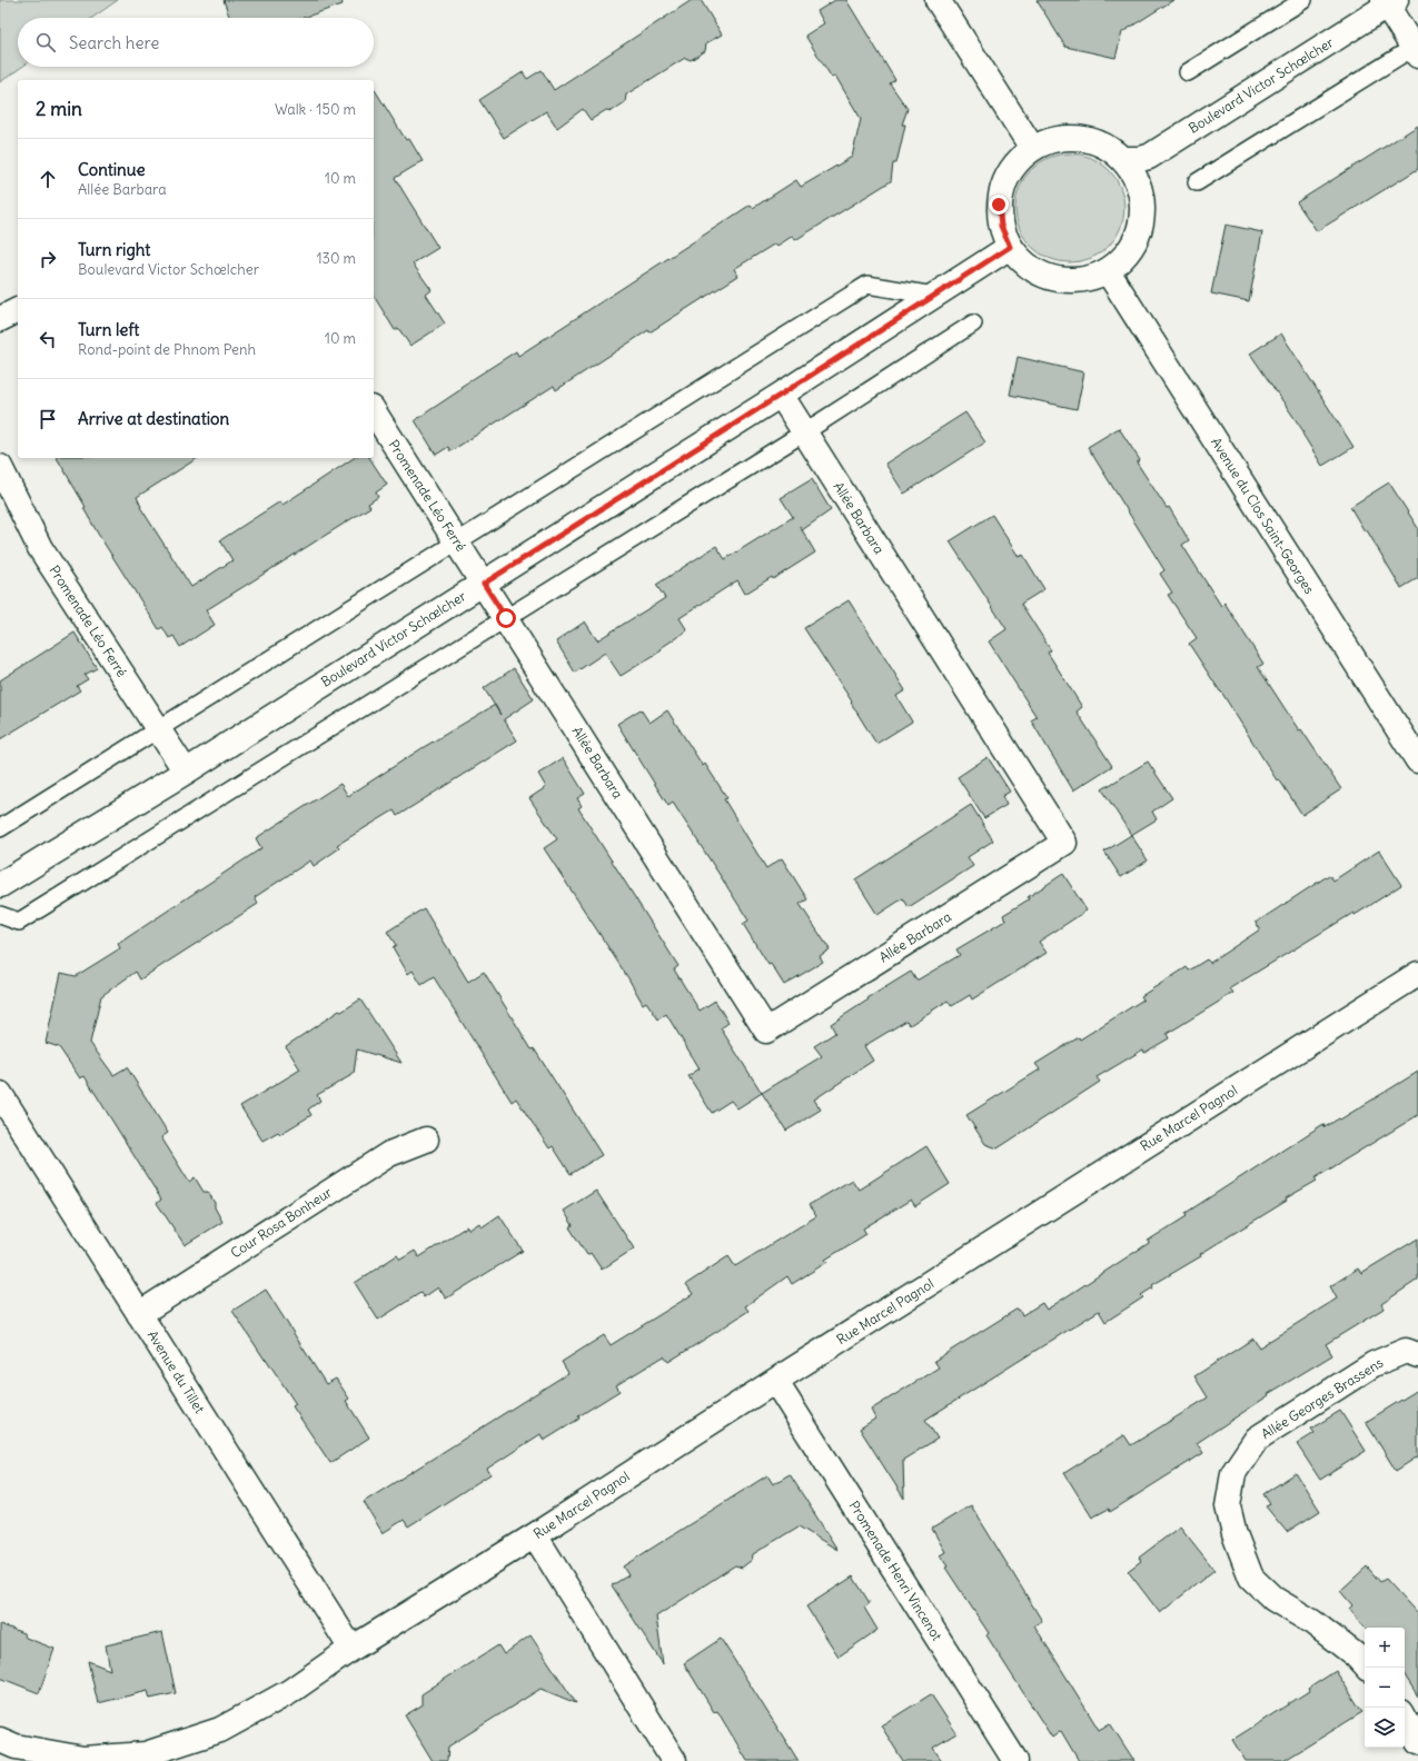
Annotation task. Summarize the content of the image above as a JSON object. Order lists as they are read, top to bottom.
{
  "streets": {
    "street": [
      "Boulevard Victor Schœlcher",
      "Promenade Léo Ferré",
      "Avenue du Clos Saint-Georges",
      "Allée Barbara",
      "Rue Marcel Pagnol",
      "Cour Rosa Bonheur",
      "Avenue du Tillet",
      "Allée Georges Brassens",
      "Promenade Henri Vincenot"
    ]
  },
  "crossings": [
    ["Boulevard Victor Schœlcher", "Promenade Léo Ferré"],
    ["Boulevard Victor Schœlcher", "Avenue du Clos Saint-Georges"],
    ["Boulevard Victor Schœlcher", "Allée Barbara"],
    ["Promenade Léo Ferré", "Allée Barbara"],
    ["Rue Marcel Pagnol", "Avenue du Tillet"],
    ["Rue Marcel Pagnol", "Promenade Henri Vincenot"],
    ["Cour Rosa Bonheur", "Avenue du Tillet"]
  ],
  "page": {
    "search": "Search here",
    "heading": ["2 min", "Walk · 150 m"],
    "list": [
      ["Continue", "Allée Barbara", "10 m"],
      ["Turn right", "Boulevard Victor Schœlcher", "130 m"],
      ["Turn left", "Rond-point de Phnom Penh", "10 m"],
      "Arrive at destination"
    ],
    "map_buttons": ["+", "−"]
  }
}
